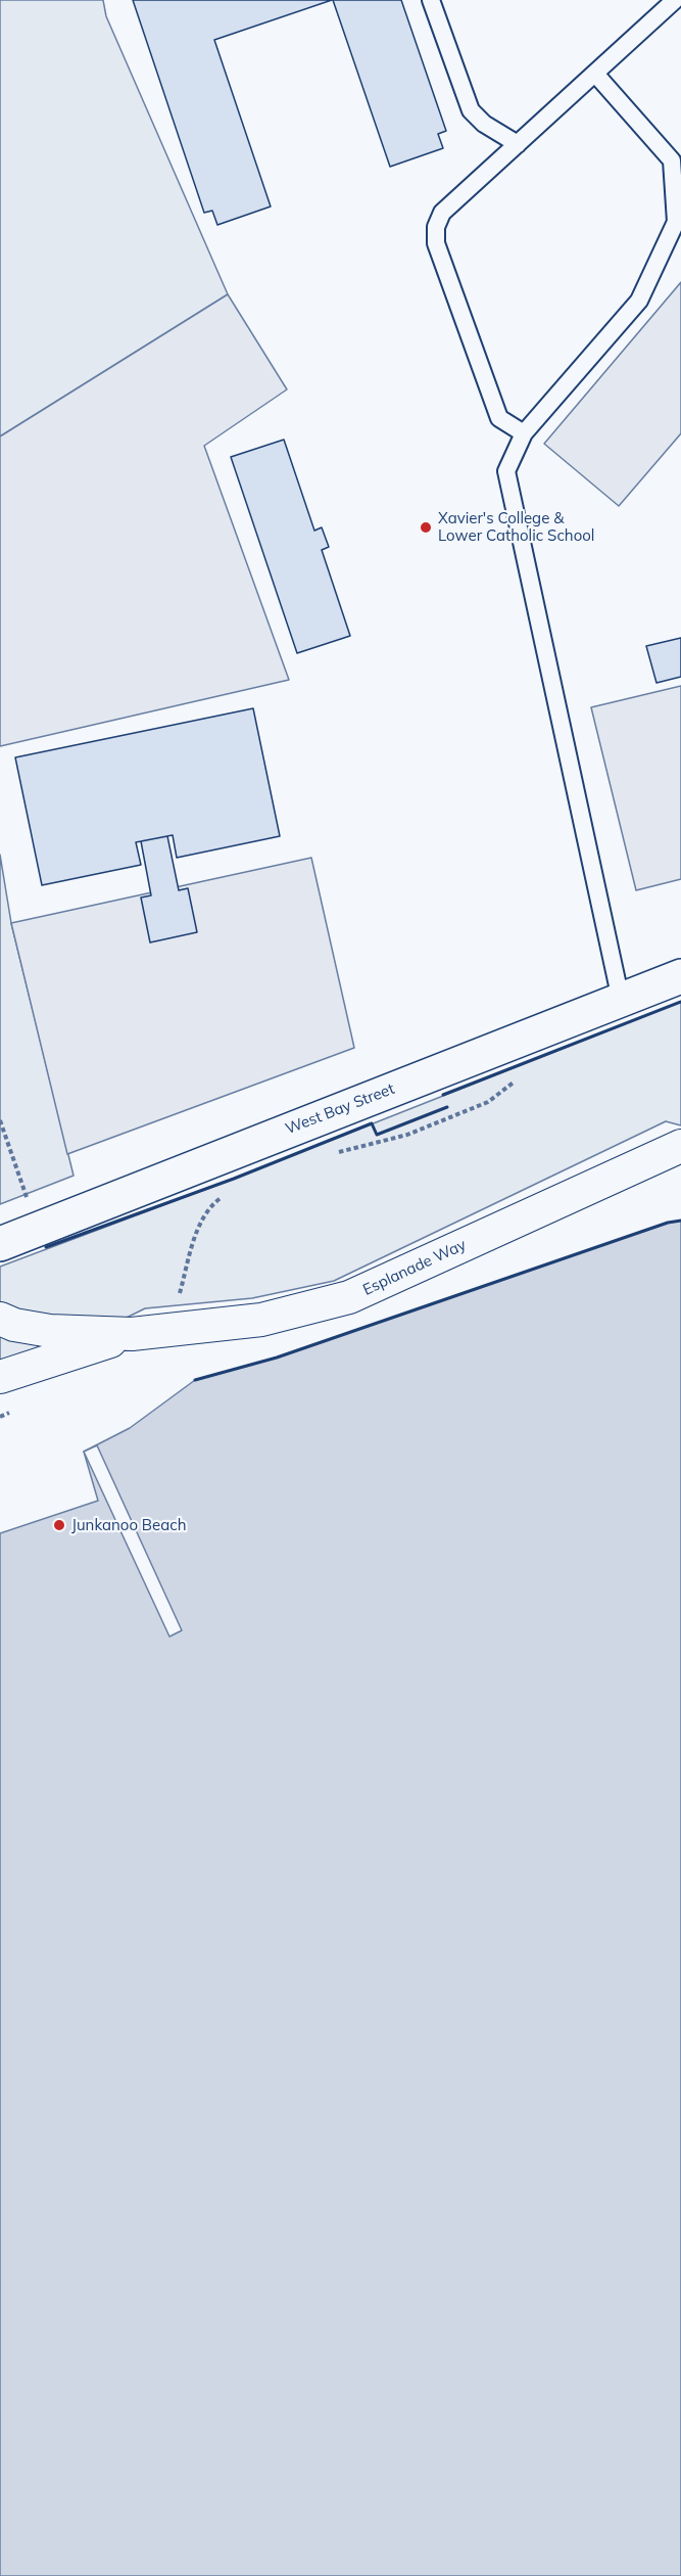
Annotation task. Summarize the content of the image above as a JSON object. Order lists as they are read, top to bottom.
{
  "streets": {
    "highway": ["West Bay Street"],
    "street": ["Esplanade Way"]
  },
  "places": ["Xavier's College & Lower Catholic School", "Junkanoo Beach"]
}
